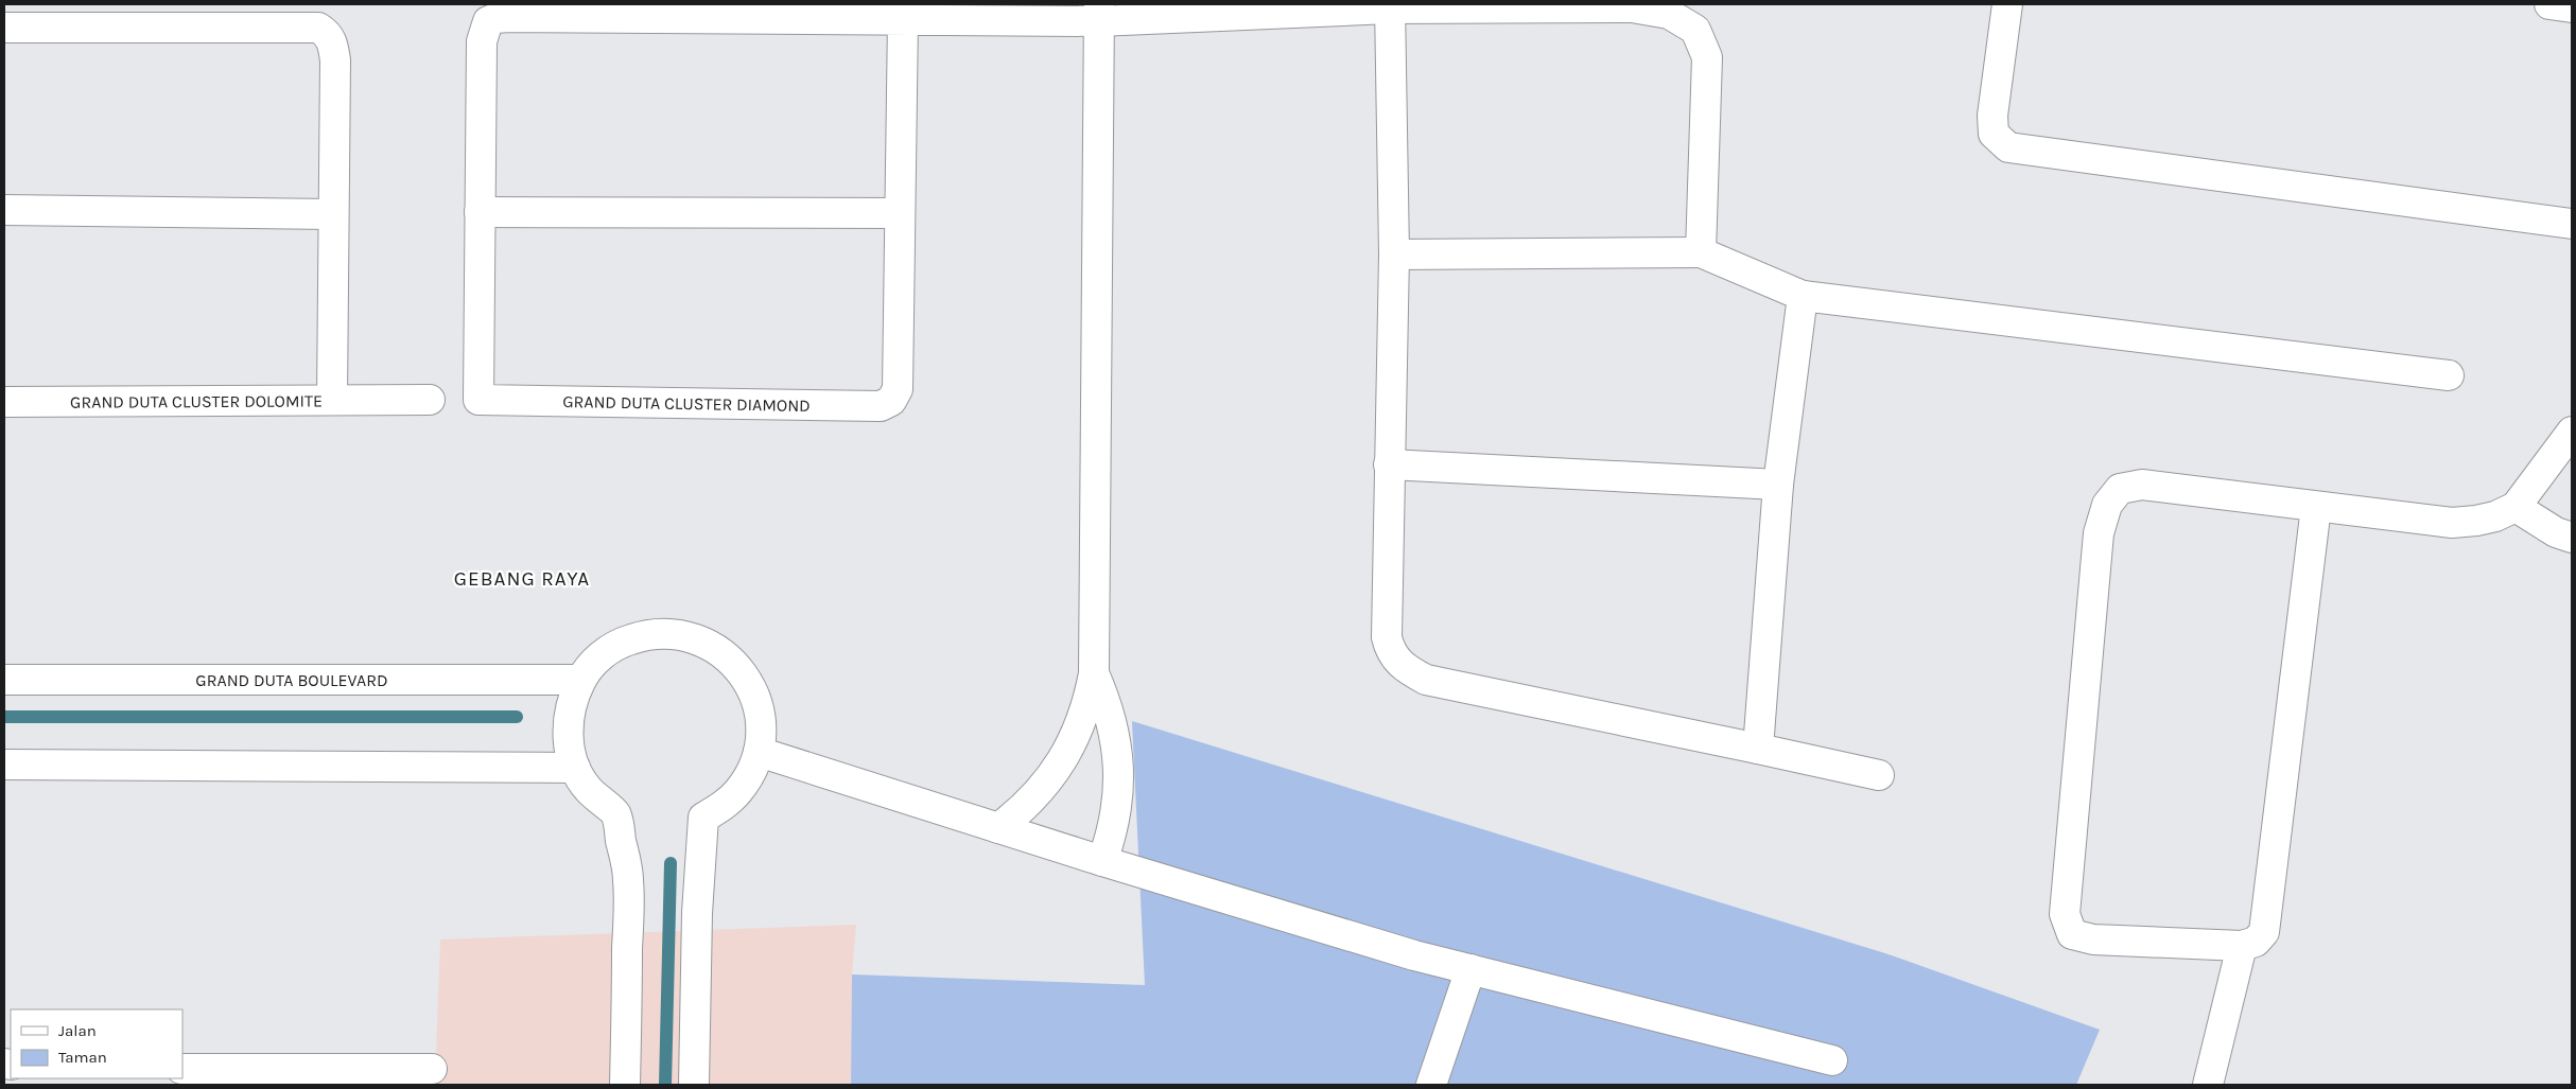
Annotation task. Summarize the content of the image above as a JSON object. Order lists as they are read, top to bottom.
{
  "streets": {
    "street": ["GRAND DUTA CLUSTER DOLOMITE", "GRAND DUTA CLUSTER DIAMOND", "GRAND DUTA BOULEVARD"]
  },
  "districts": ["GEBANG RAYA"],
  "legend": ["Jalan", "Taman"]
}
